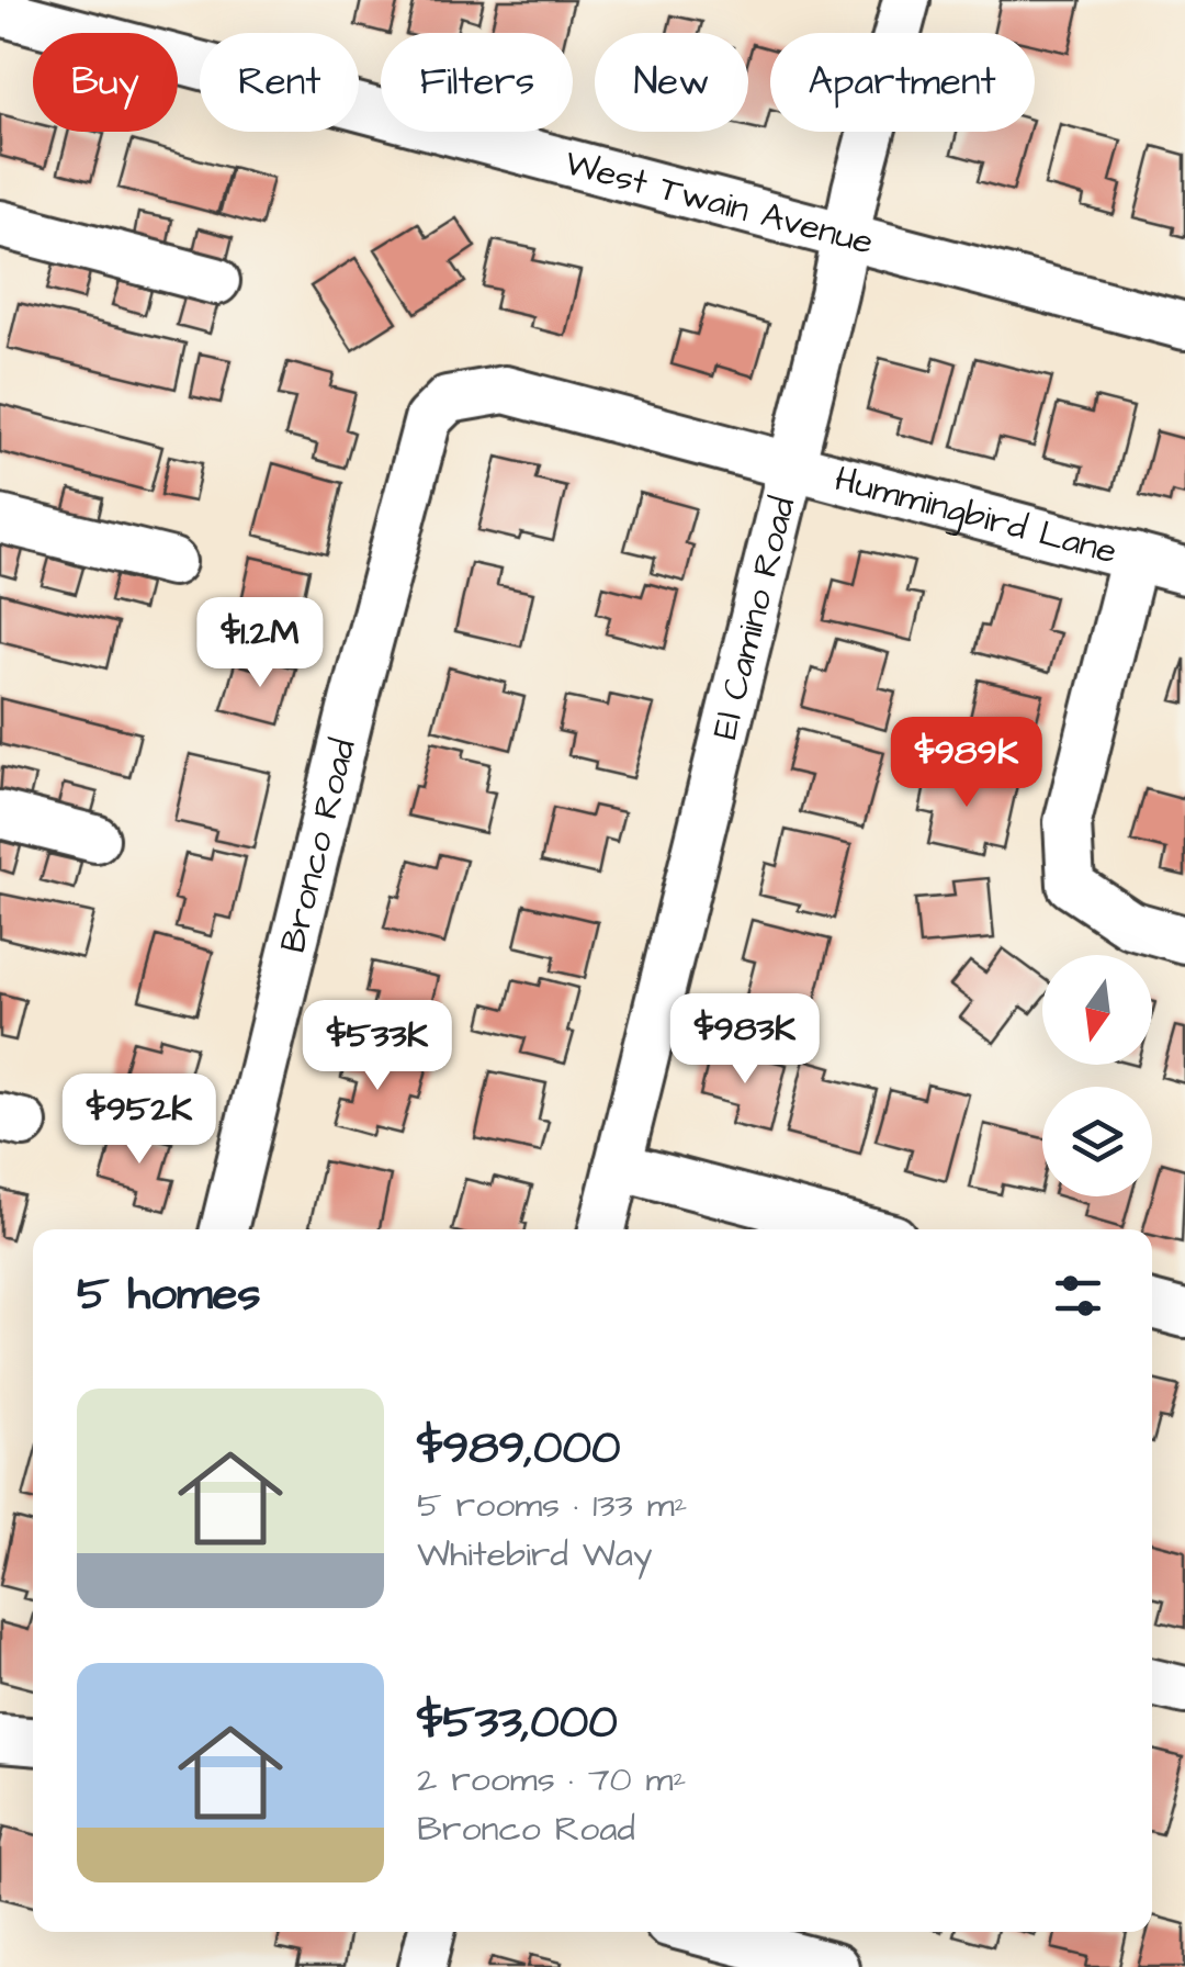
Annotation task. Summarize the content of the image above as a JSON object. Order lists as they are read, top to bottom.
{
  "streets": {
    "street": [
      "West Twain Avenue",
      "Hummingbird Lane",
      "El Camino Road",
      "Bronco Road"
    ]
  },
  "crossings": [
    ["West Twain Avenue", "El Camino Road"],
    ["Hummingbird Lane", "El Camino Road"],
    ["Hummingbird Lane", "Bronco Road"]
  ],
  "north": "bottom",
  "page": {
    "chip": [
      "Buy",
      "Rent",
      "Filters",
      "New",
      "Apartment"
    ],
    "price": [
      "$1.2M",
      "$989K",
      "$983K",
      "$533K",
      "$952K"
    ],
    "heading": "5 homes",
    "list": [
      {
        "name": "$989,000",
        "note": "5 rooms · 133 m² · Whitebird Way"
      },
      {
        "name": "$533,000",
        "note": "2 rooms · 70 m² · Bronco Road"
      }
    ]
  }
}
